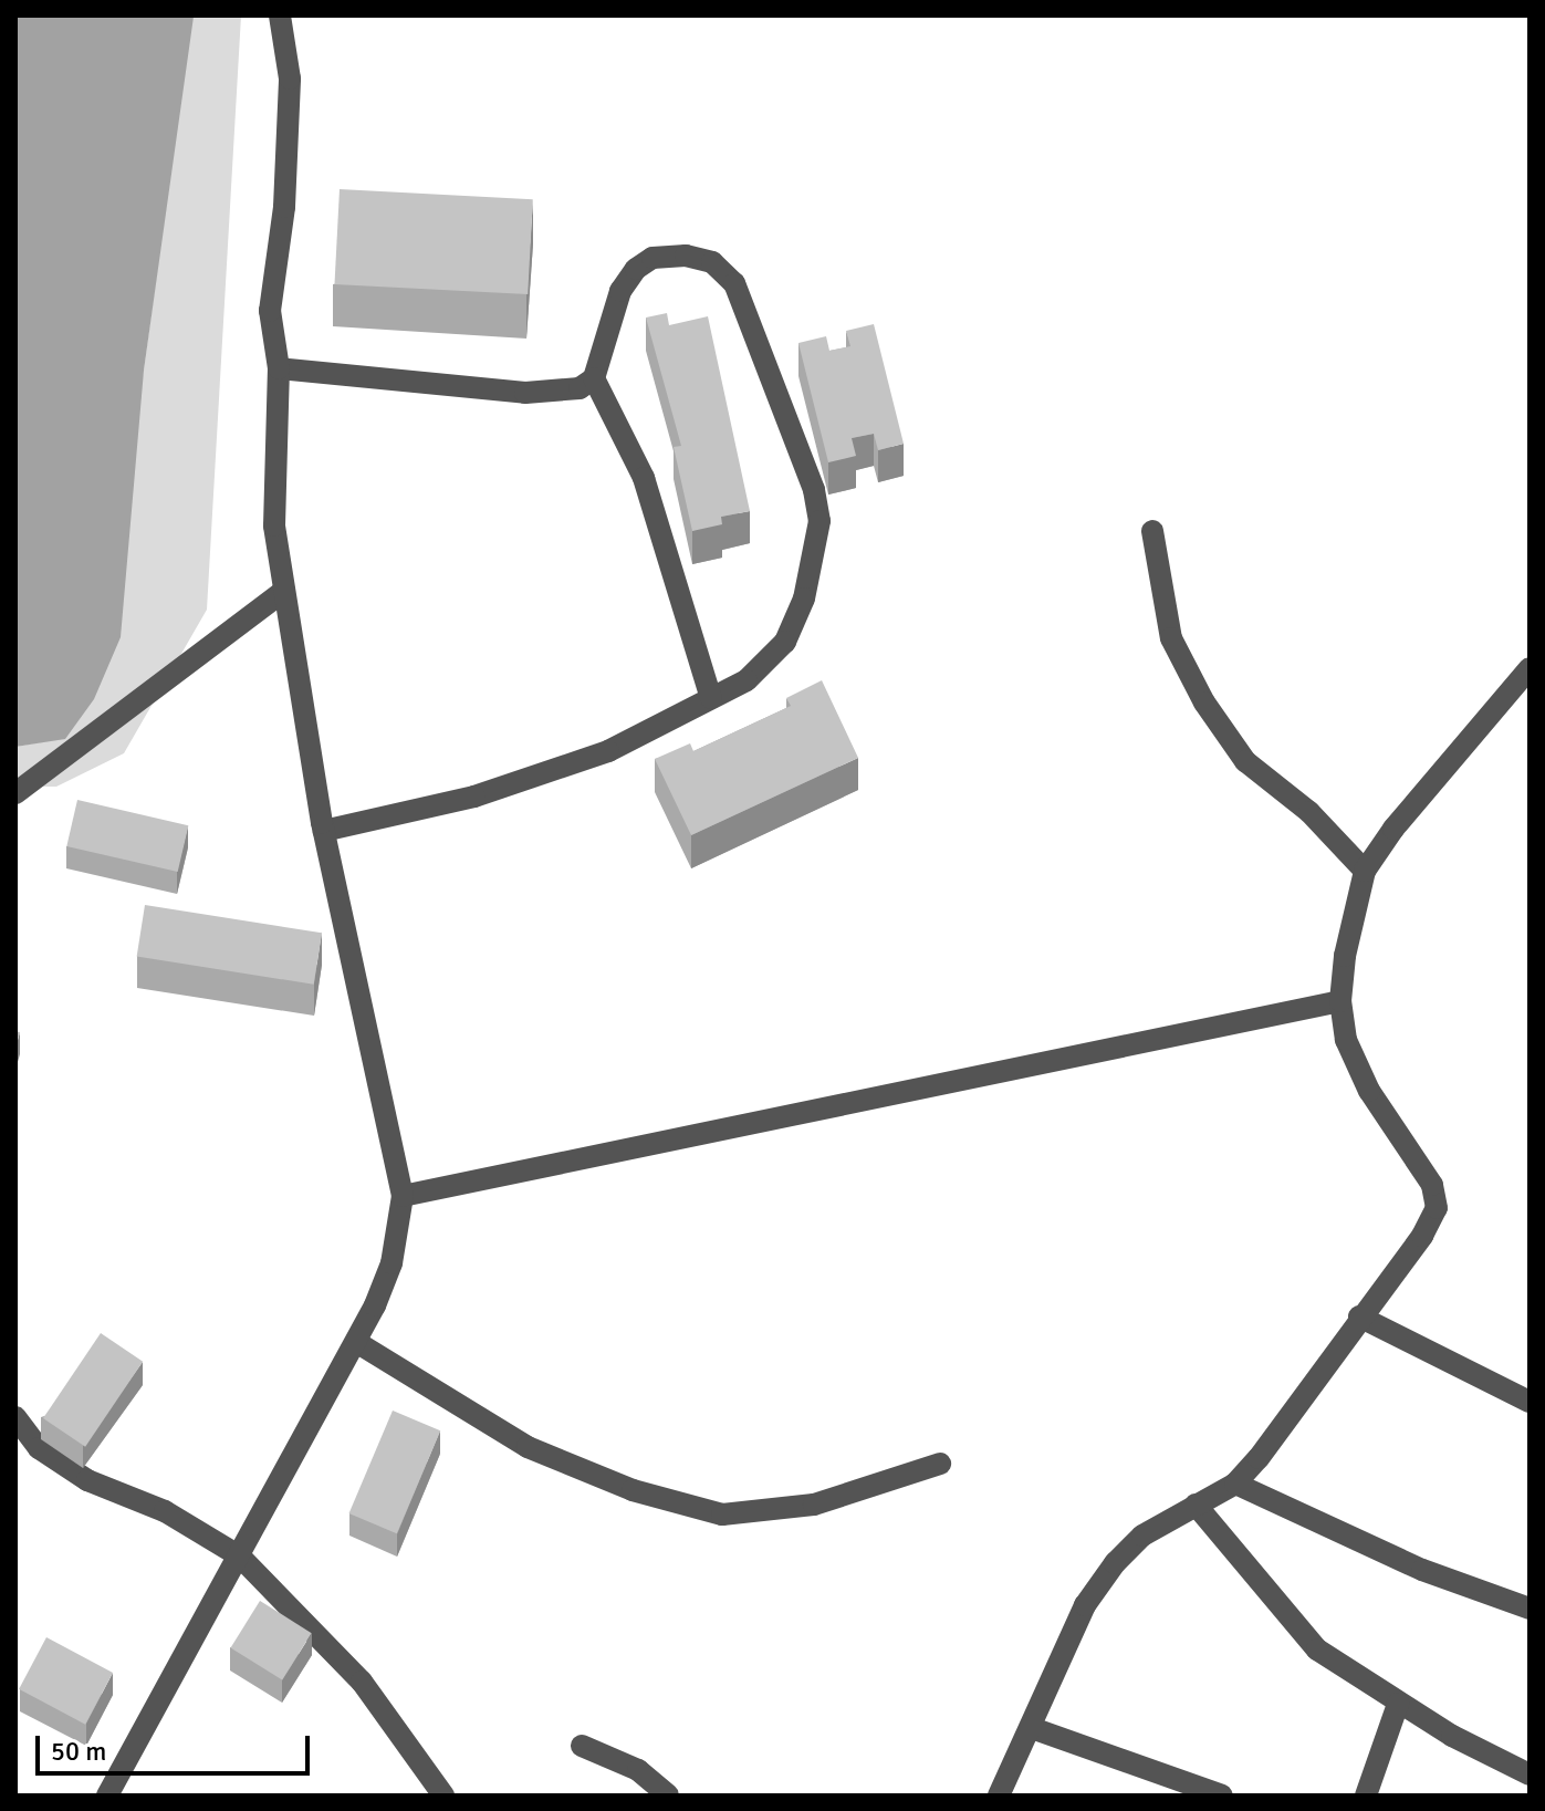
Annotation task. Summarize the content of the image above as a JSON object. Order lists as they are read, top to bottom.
{
  "scale_bar": "50 m"
}
